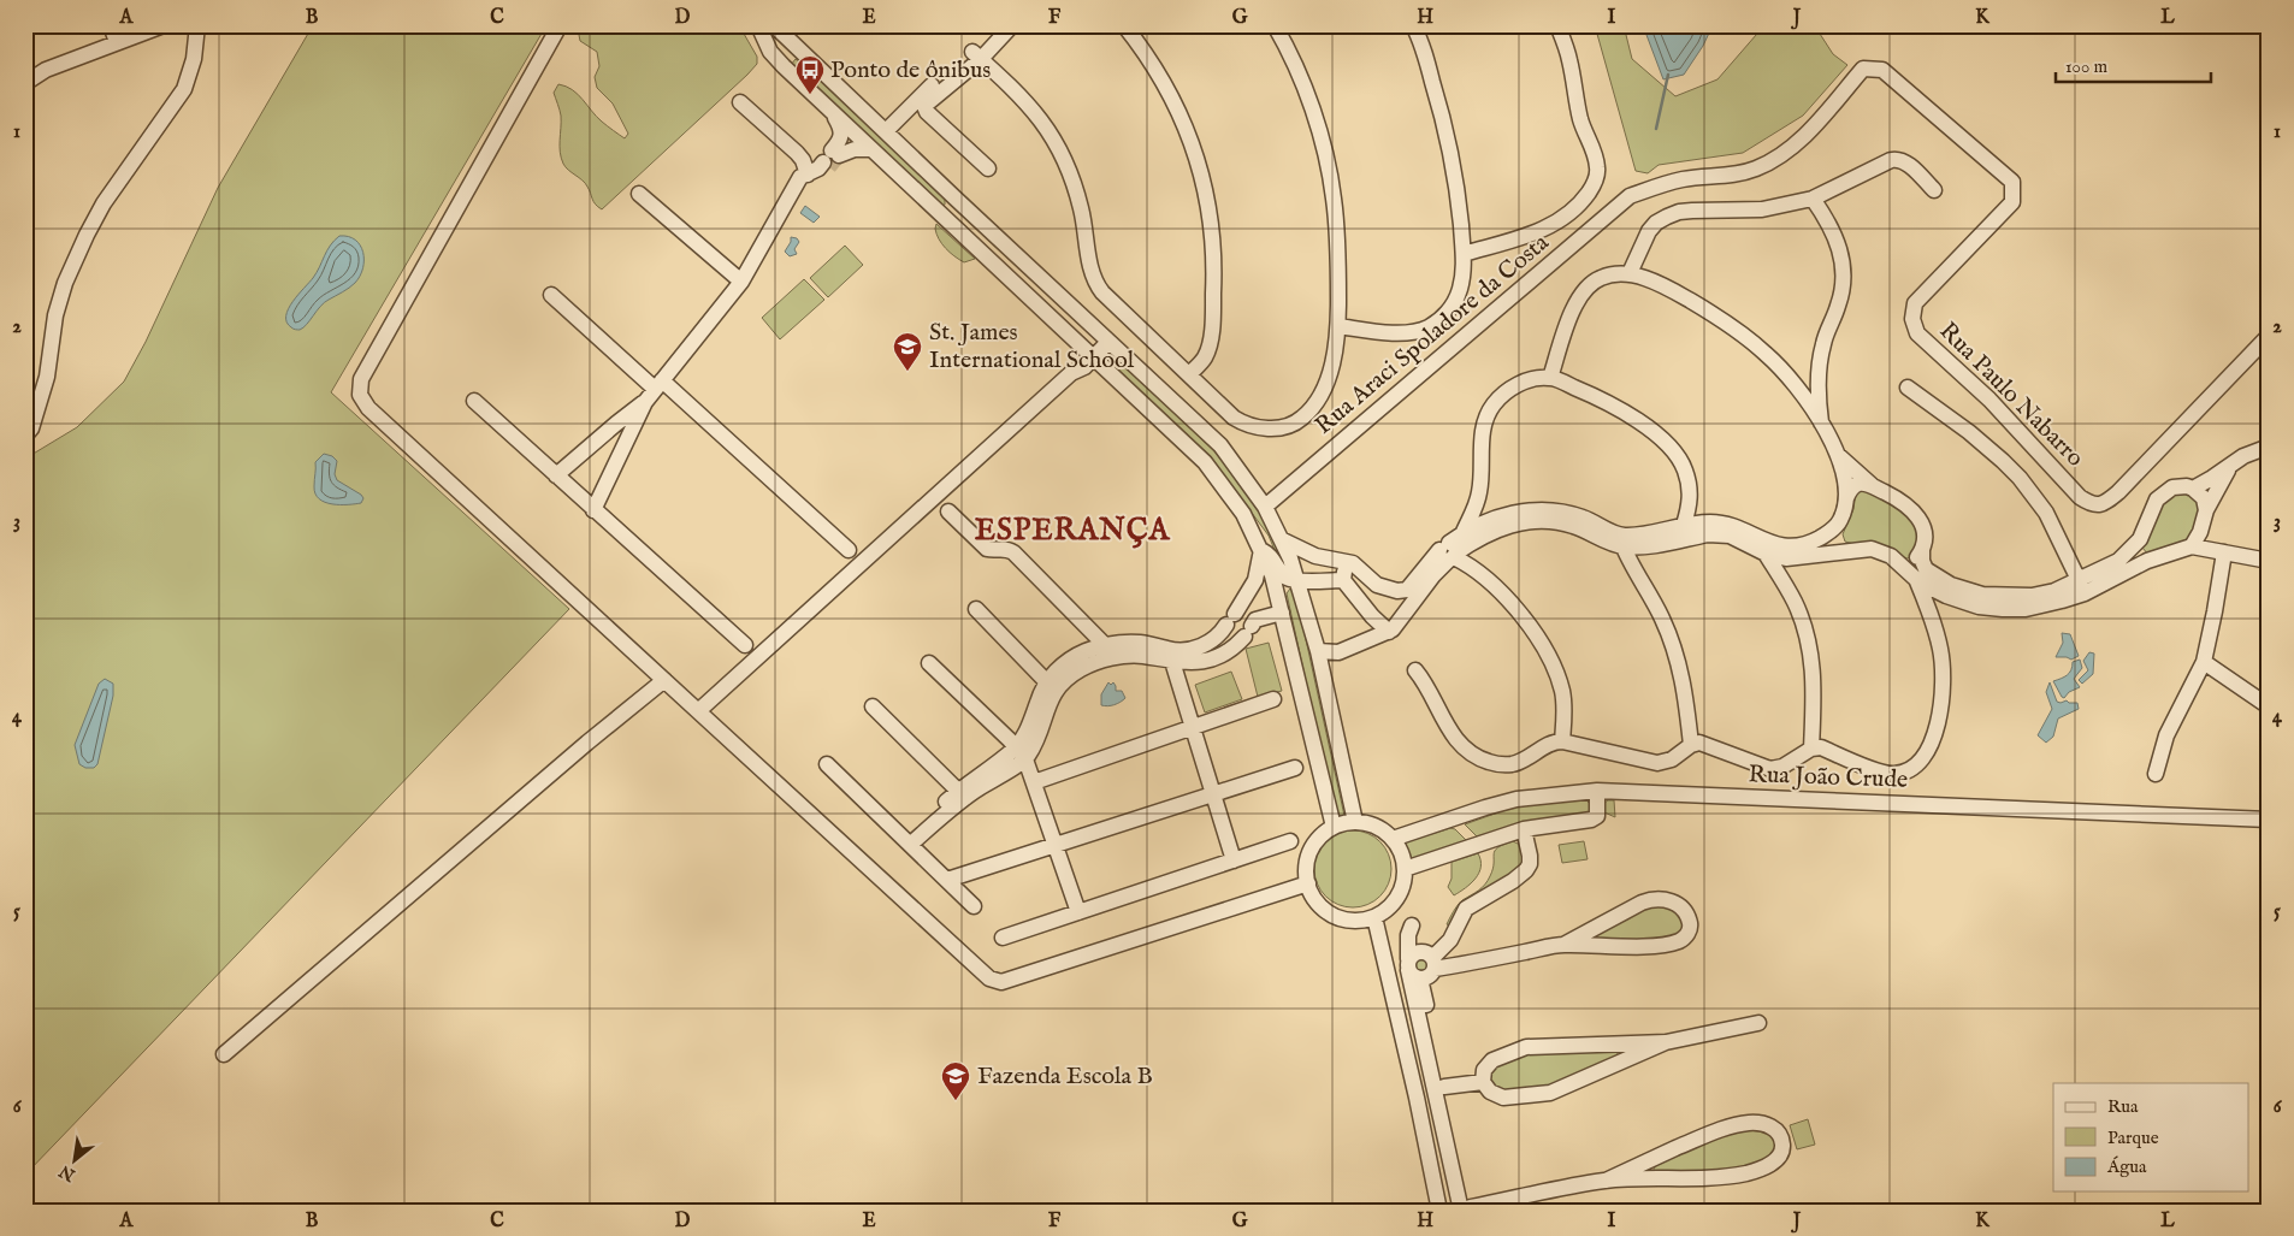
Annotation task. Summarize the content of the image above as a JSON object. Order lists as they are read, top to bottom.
{
  "streets": {
    "street": ["Rua Araci Spoladore da Costa", "Rua Paulo Nabarro", "Rua João Crude"]
  },
  "crossings": [
    ["Rua Araci Spoladore da Costa", "Rua Paulo Nabarro"]
  ],
  "districts": ["ESPERANÇA"],
  "places": {
    "bus stop": ["Ponto de ônibus"],
    "school or university": ["St. James International School", "Fazenda Escola B"]
  },
  "legend": ["Rua", "Parque", "Água"],
  "scale_bar": "100 m",
  "north": "bottom left",
  "grid": {
    "columns": [
      "A",
      "B",
      "C",
      "D",
      "E",
      "F",
      "G",
      "H",
      "I",
      "J",
      "K",
      "L"
    ],
    "rows": [
      "1",
      "2",
      "3",
      "4",
      "5",
      "6"
    ]
  }
}
